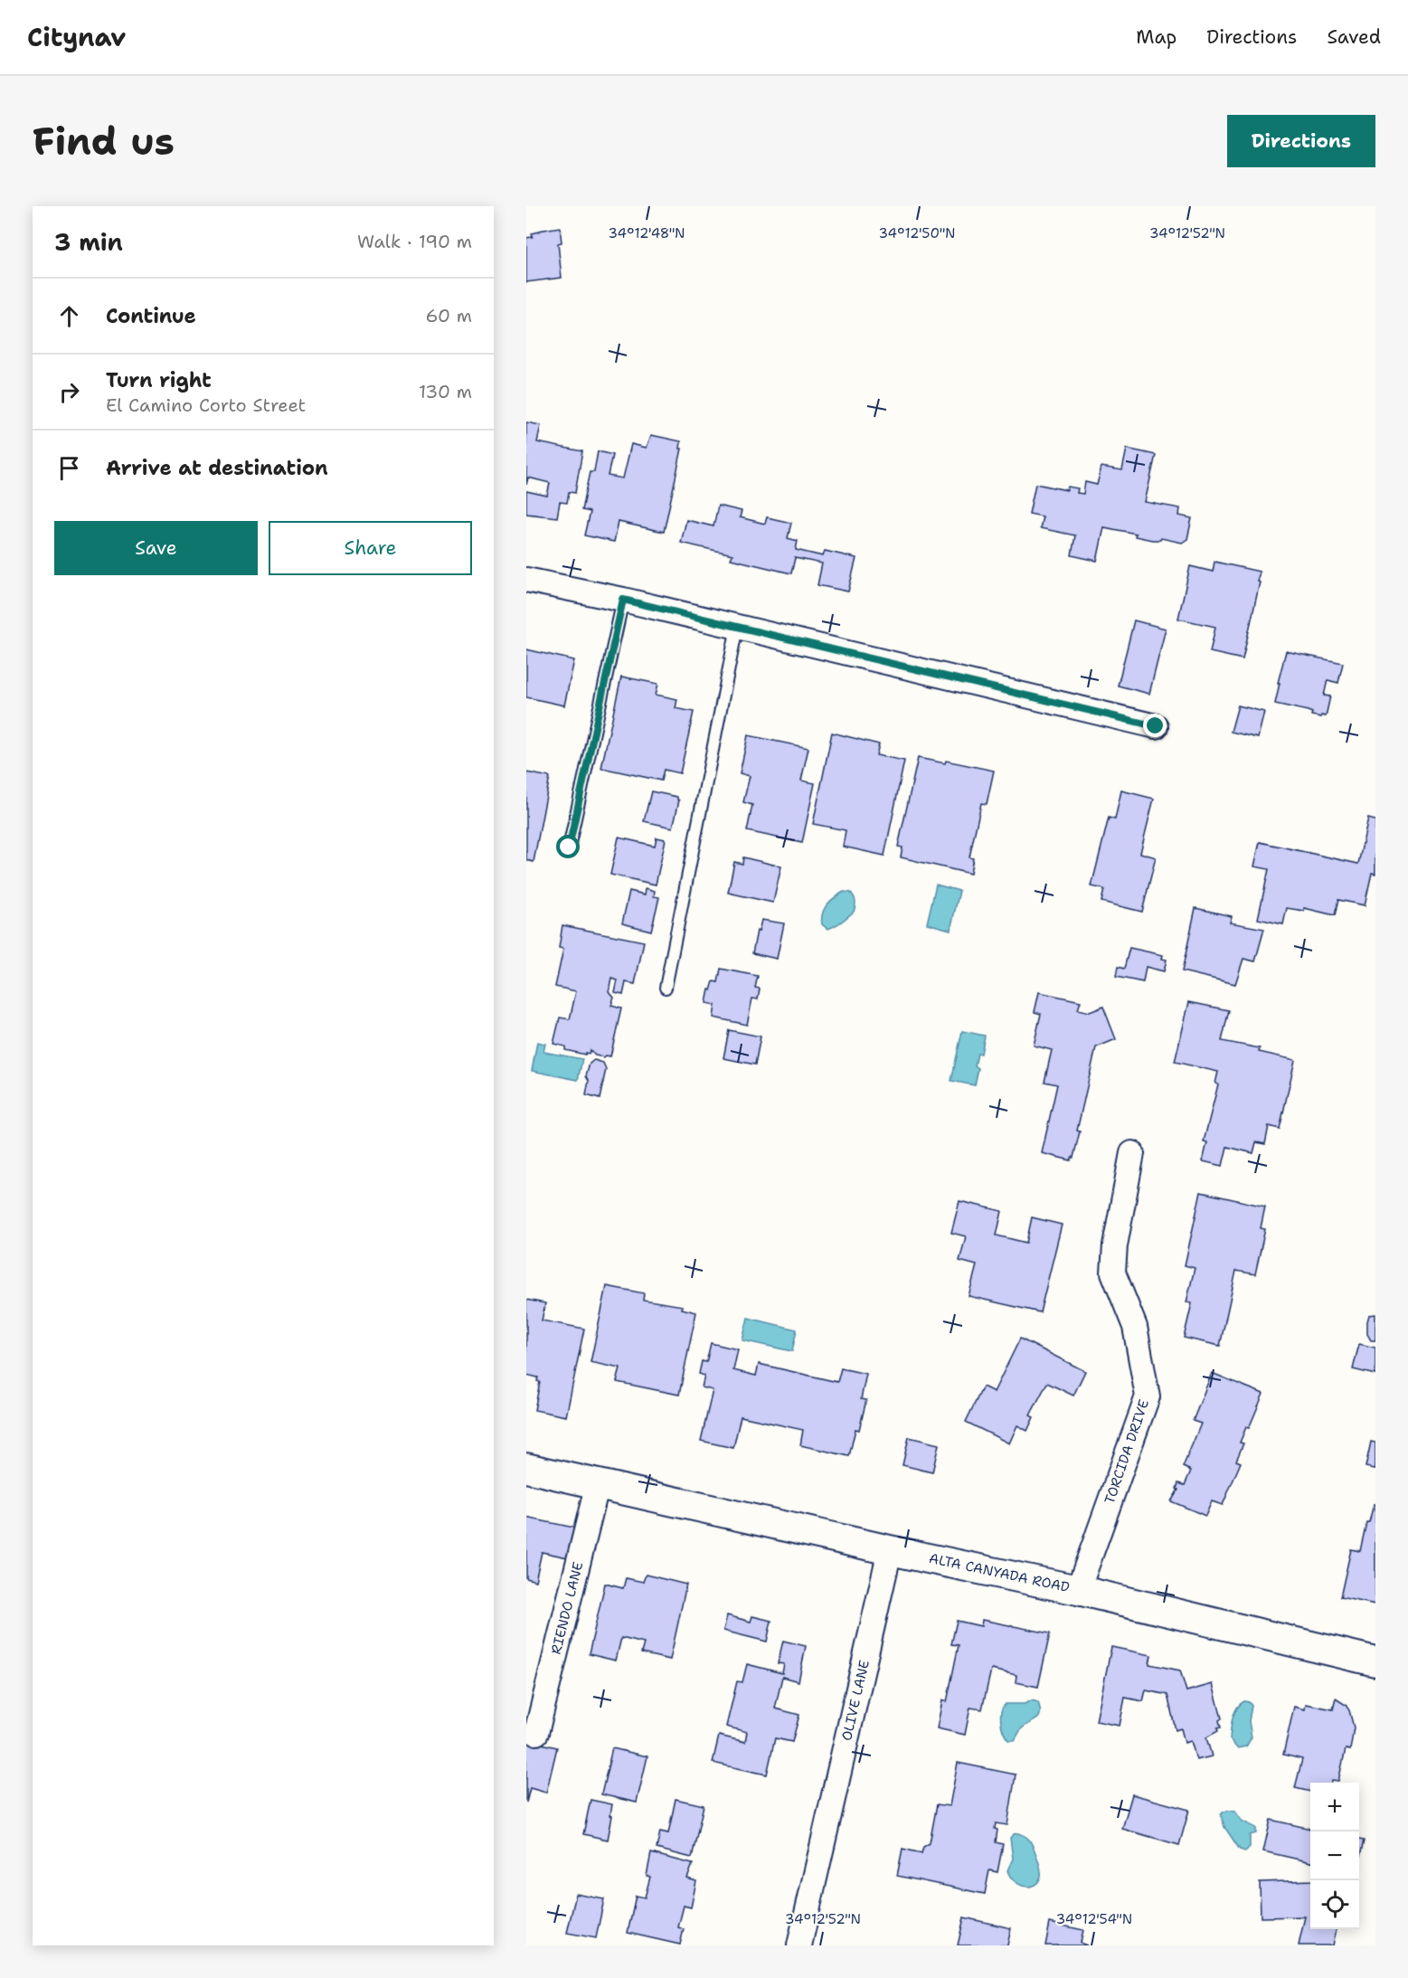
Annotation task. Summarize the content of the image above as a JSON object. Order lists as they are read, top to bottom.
{
  "streets": {
    "street": [
      "TORCIDA DRIVE",
      "ALTA CANYADA ROAD",
      "RIENDO LANE",
      "OLIVE LANE"
    ]
  },
  "crossings": [
    ["TORCIDA DRIVE", "ALTA CANYADA ROAD"],
    ["ALTA CANYADA ROAD", "RIENDO LANE"],
    ["ALTA CANYADA ROAD", "OLIVE LANE"]
  ],
  "page": {
    "header": "Citynav",
    "nav": ["Map", "Directions", "Saved"],
    "buttons": [
      "Directions",
      ["Save", "Share"]
    ],
    "title": "Find us",
    "heading": ["3 min", "Walk · 190 m"],
    "list": [
      ["Continue", "60 m"],
      ["Turn right", "El Camino Corto Street", "130 m"],
      "Arrive at destination"
    ],
    "map_buttons": ["+", "−"]
  },
  "coordinates": [
    "34°12'48\"N",
    "34°12'50\"N",
    "34°12'52\"N",
    "34°12'54\"N"
  ]
}
